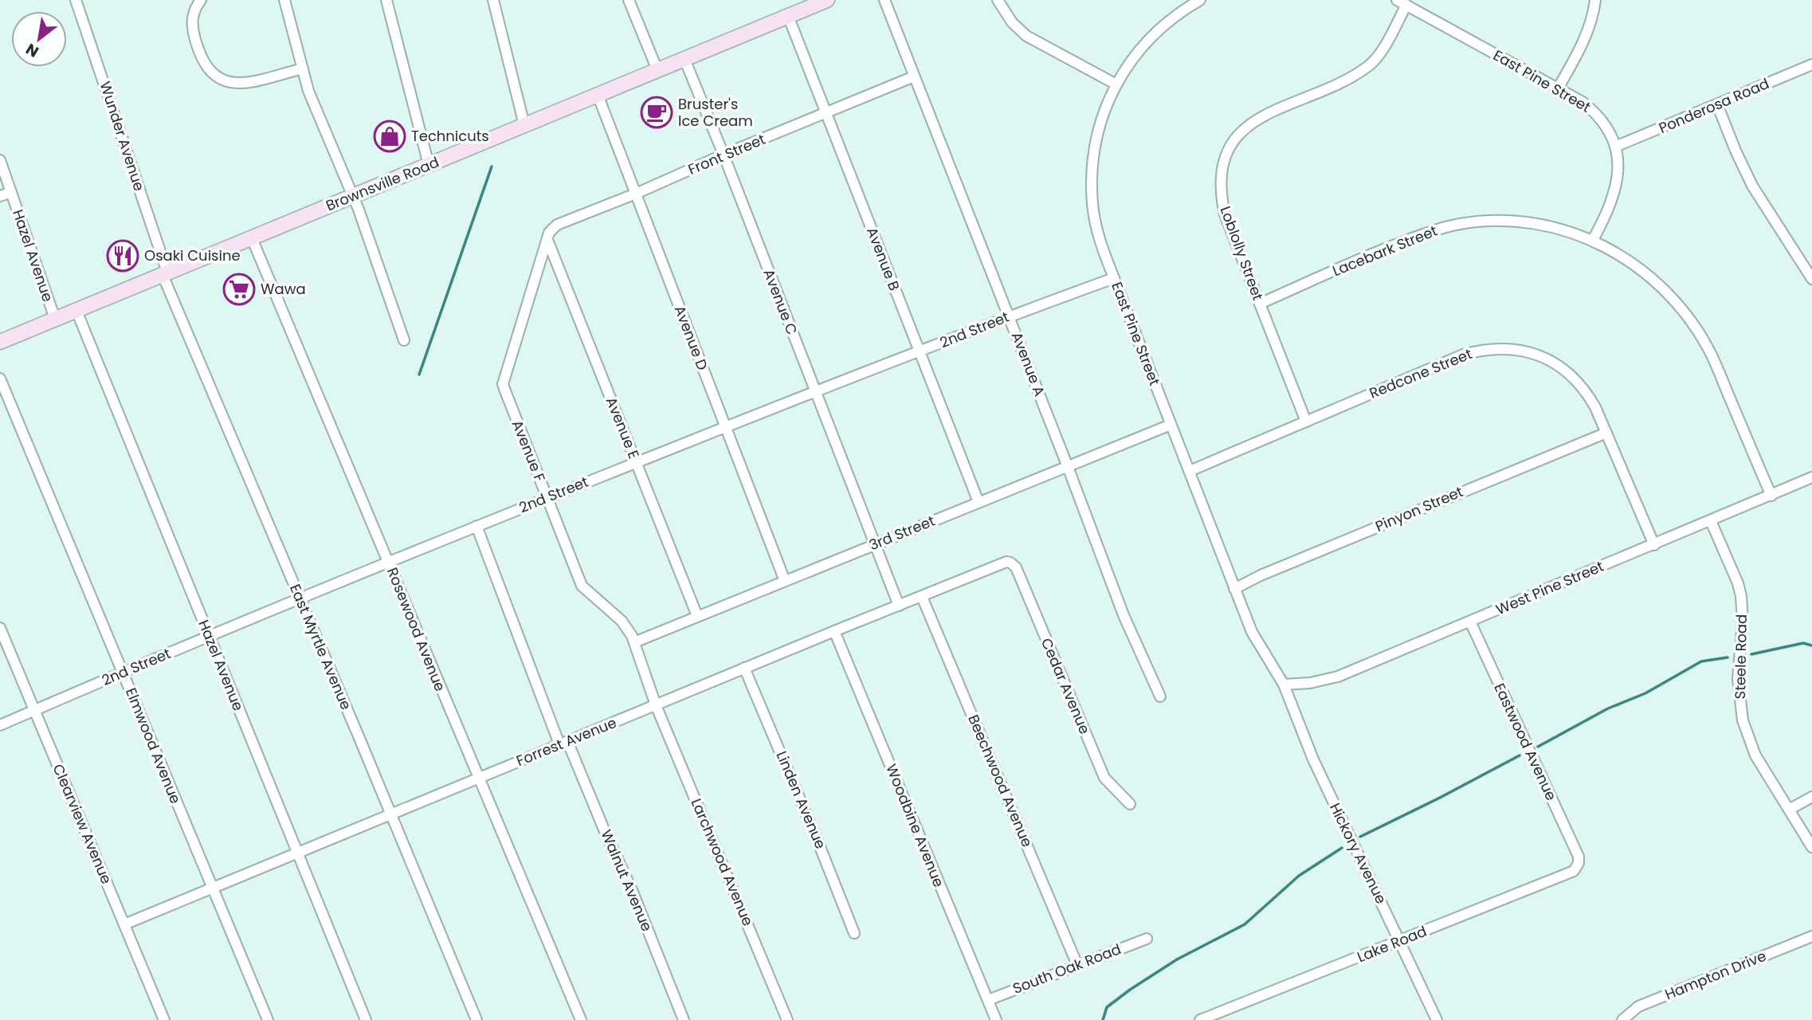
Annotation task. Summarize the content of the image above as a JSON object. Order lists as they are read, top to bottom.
{
  "streets": {
    "street": [
      "East Pine Street",
      "Ponderosa Road",
      "Wunder Avenue",
      "Front Street",
      "Brownsville Road",
      "Lacebark Street",
      "Loblolly Street",
      "Hazel Avenue",
      "Avenue B",
      "Avenue C",
      "2nd Street",
      "Avenue D",
      "Avenue A",
      "Redcone Street",
      "Avenue E",
      "Avenue F",
      "Pinyon Street",
      "3rd Street",
      "West Pine Street",
      "Rosewood Avenue",
      "East Myrtle Avenue",
      "Steele Road",
      "Cedar Avenue",
      "Forrest Avenue",
      "Eastwood Avenue",
      "Elmwood Avenue",
      "Beechwood Avenue",
      "Linden Avenue",
      "Clearview Avenue",
      "Woodbine Avenue",
      "Hickory Avenue",
      "Larchwood Avenue",
      "Walnut Avenue",
      "Lake Road",
      "South Oak Road",
      "Hampton Drive"
    ]
  },
  "crossings": [
    ["East Pine Street", "Ponderosa Road"],
    ["East Pine Street", "Lacebark Street"],
    ["East Pine Street", "Loblolly Street"],
    ["East Pine Street", "2nd Street"],
    ["East Pine Street", "Redcone Street"],
    ["East Pine Street", "Pinyon Street"],
    ["East Pine Street", "3rd Street"],
    ["East Pine Street", "West Pine Street"],
    ["East Pine Street", "Hickory Avenue"],
    ["Wunder Avenue", "Brownsville Road"],
    ["Wunder Avenue", "East Myrtle Avenue"],
    ["Front Street", "Avenue B"],
    ["Front Street", "Avenue C"],
    ["Front Street", "Avenue D"],
    ["Front Street", "Avenue A"],
    ["Front Street", "Avenue E"],
    ["Front Street", "Avenue F"],
    ["Brownsville Road", "Hazel Avenue"],
    ["Brownsville Road", "Avenue B"],
    ["Brownsville Road", "Avenue C"],
    ["Brownsville Road", "Avenue D"],
    ["Brownsville Road", "Rosewood Avenue"],
    ["Brownsville Road", "East Myrtle Avenue"],
    ["Lacebark Street", "Loblolly Street"],
    ["Lacebark Street", "West Pine Street"],
    ["Loblolly Street", "Redcone Street"],
    ["Hazel Avenue", "2nd Street"],
    ["Hazel Avenue", "Forrest Avenue"],
    ["Avenue B", "2nd Street"],
    ["Avenue B", "3rd Street"],
    ["Avenue C", "2nd Street"],
    ["Avenue C", "3rd Street"],
    ["2nd Street", "Avenue D"],
    ["2nd Street", "Avenue A"],
    ["2nd Street", "Avenue E"],
    ["2nd Street", "Avenue F"],
    ["2nd Street", "Rosewood Avenue"],
    ["2nd Street", "East Myrtle Avenue"],
    ["2nd Street", "Elmwood Avenue"],
    ["2nd Street", "Clearview Avenue"],
    ["2nd Street", "Walnut Avenue"],
    ["Avenue D", "3rd Street"],
    ["Avenue A", "3rd Street"],
    ["Redcone Street", "Pinyon Street"],
    ["Redcone Street", "West Pine Street"],
    ["Avenue E", "Avenue F"],
    ["Avenue E", "3rd Street"],
    ["Avenue F", "3rd Street"],
    ["Avenue F", "Forrest Avenue"],
    ["Avenue F", "Larchwood Avenue"],
    ["West Pine Street", "Steele Road"],
    ["West Pine Street", "Eastwood Avenue"],
    ["West Pine Street", "Hickory Avenue"],
    ["Rosewood Avenue", "Forrest Avenue"],
    ["East Myrtle Avenue", "Forrest Avenue"],
    ["Cedar Avenue", "Forrest Avenue"],
    ["Forrest Avenue", "Elmwood Avenue"],
    ["Forrest Avenue", "Beechwood Avenue"],
    ["Forrest Avenue", "Linden Avenue"],
    ["Forrest Avenue", "Clearview Avenue"],
    ["Forrest Avenue", "Woodbine Avenue"],
    ["Forrest Avenue", "Larchwood Avenue"],
    ["Forrest Avenue", "Walnut Avenue"],
    ["Eastwood Avenue", "Lake Road"],
    ["Beechwood Avenue", "South Oak Road"],
    ["Woodbine Avenue", "South Oak Road"],
    ["Hickory Avenue", "Lake Road"]
  ],
  "places": {
    "cafe": ["Bruster's Ice Cream"],
    "shop": ["Technicuts"],
    "restaurant": ["Osaki Cuisine"],
    "supermarket": ["Wawa"]
  },
  "north": "bottom left"
}
